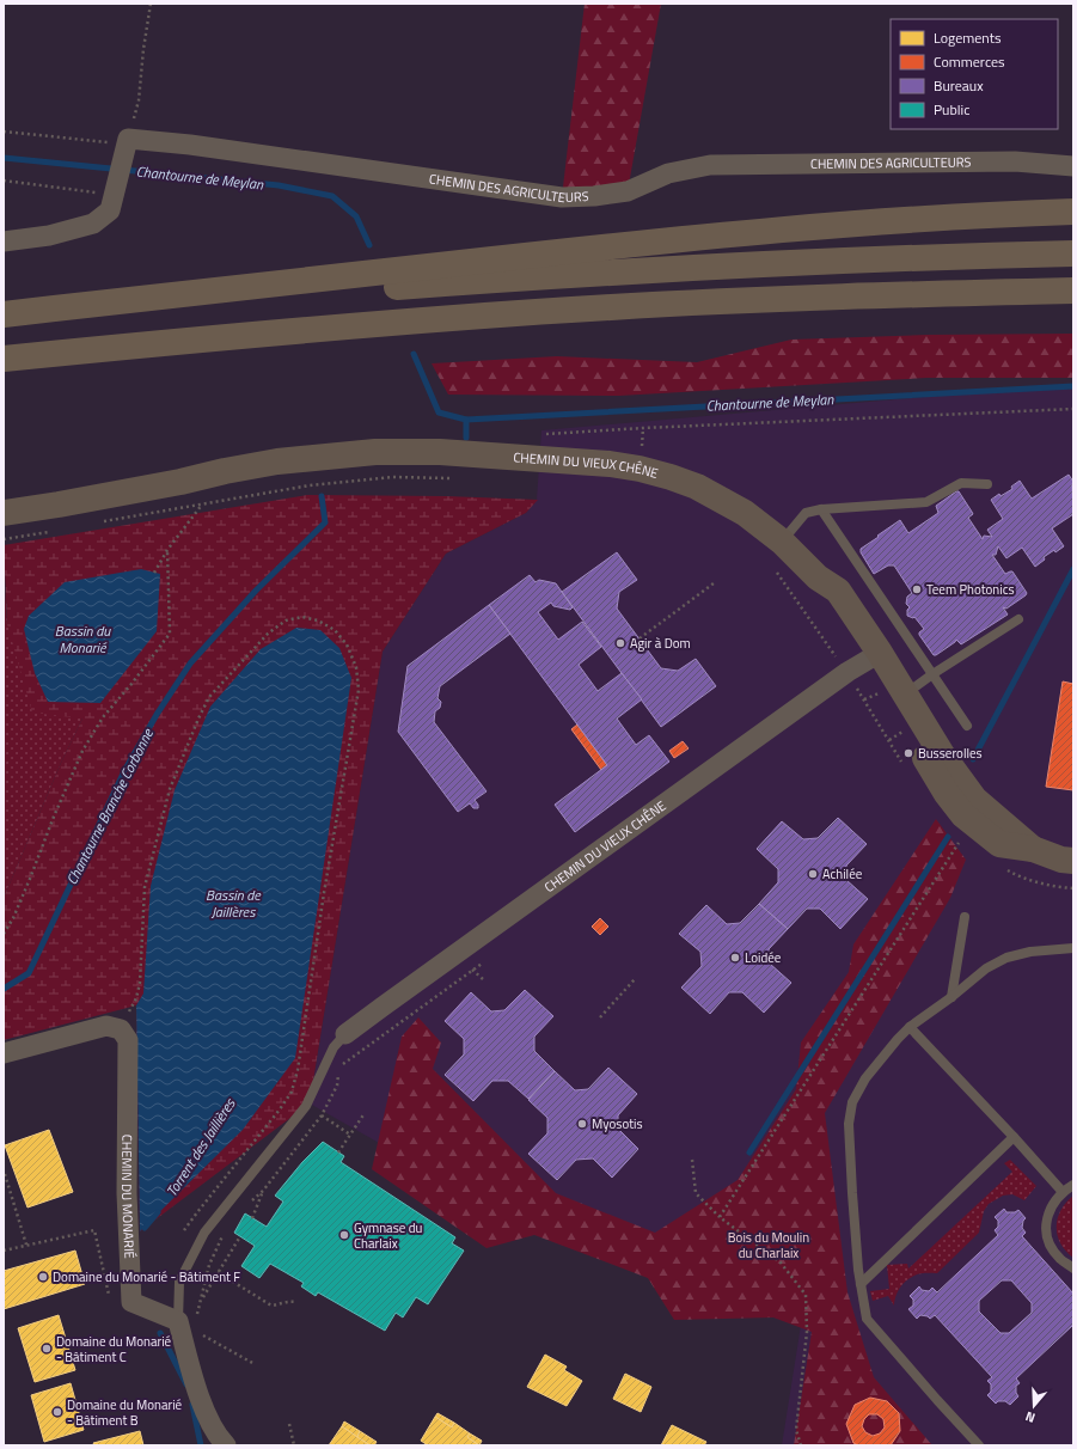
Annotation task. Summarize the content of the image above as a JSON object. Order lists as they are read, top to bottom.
{
  "streets": {
    "main road": ["CHEMIN DU VIEUX CHÊNE"],
    "street": ["CHEMIN DES AGRICULTEURS", "CHEMIN DU MONARIÉ"]
  },
  "water": [
    "Chantourne de Meylan",
    "Bassin du Monarié",
    "Chantourne Branche Corbonne",
    "Bassin de Jaillères",
    "Torrent des Jaillières"
  ],
  "parks": ["Bois du Moulin du Charlaix"],
  "places": [
    "Teem Photonics",
    "Agir à Dom",
    "Busserolles",
    "Achilée",
    "Loidée",
    "Myosotis",
    "Gymnase du Charlaix",
    "Domaine du Monarié - Bâtiment F",
    "Domaine du Monarié - Bâtiment C",
    "Domaine du Monarié - Bâtiment B"
  ],
  "legend": [
    "Logements",
    "Commerces",
    "Bureaux",
    "Public"
  ],
  "north": "bottom"
}
